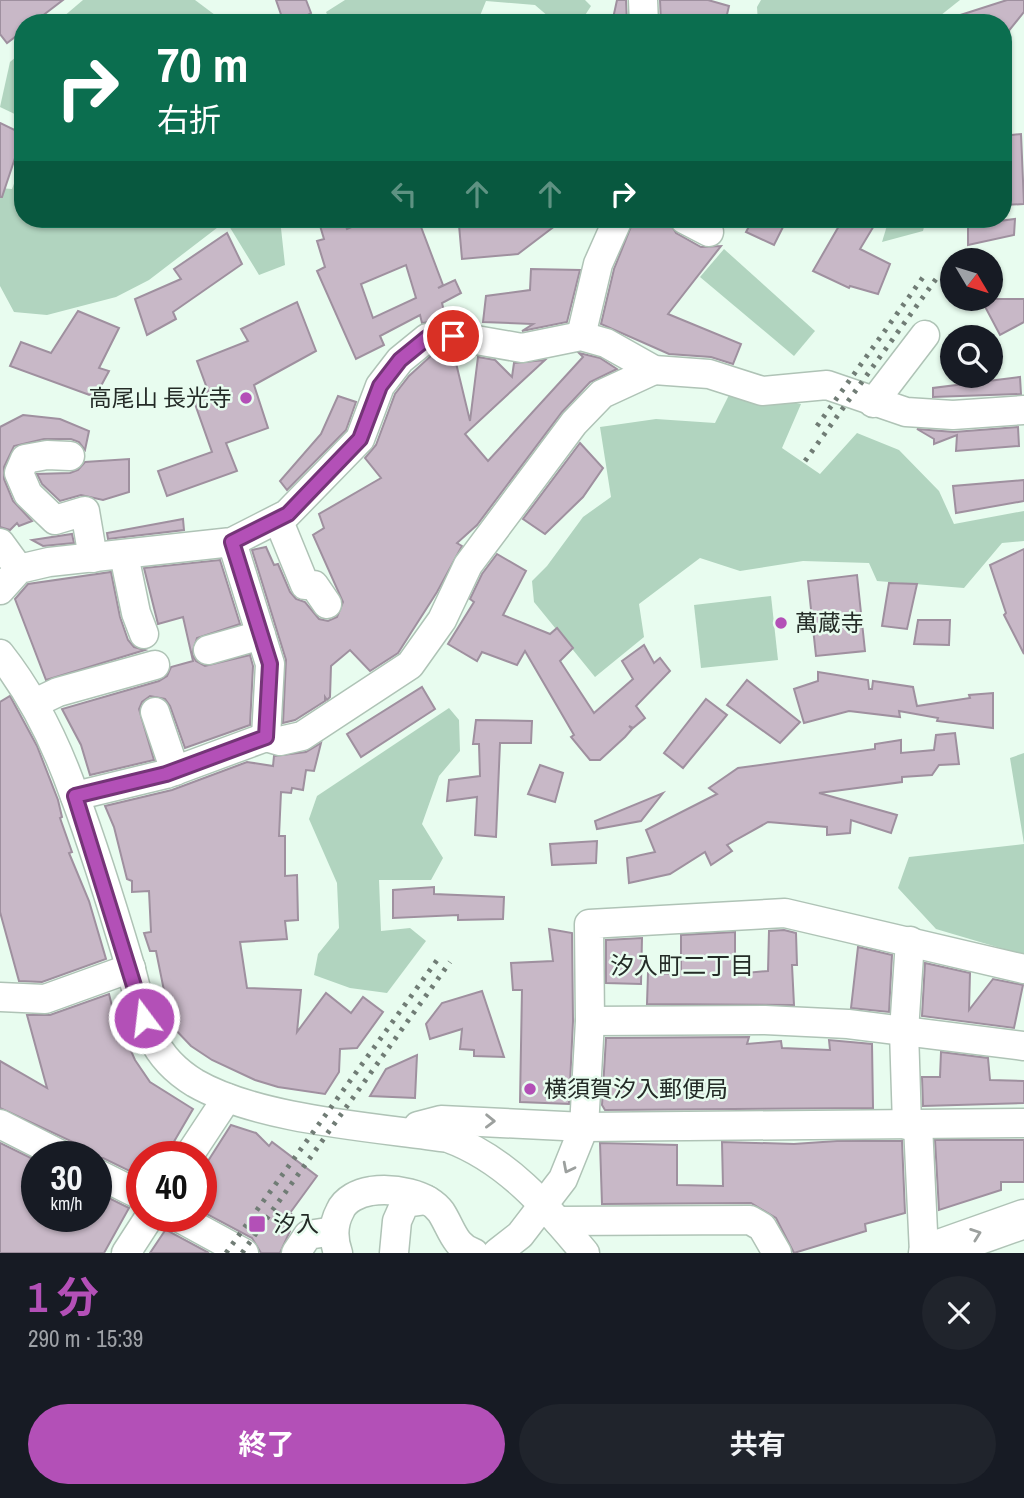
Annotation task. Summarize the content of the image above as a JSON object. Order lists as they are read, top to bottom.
{
  "districts": ["汐入町二丁目"],
  "places": {
    "other": ["高尾山 長光寺", "萬蔵寺", "横須賀汐入郵便局"],
    "transit": ["汐入"]
  },
  "north": "bottom right",
  "page": {
    "turn": ["70 m", "右折"],
    "speed": "30 km/h",
    "limit": "40",
    "heading": ["1 分", "290 m · 15:39"],
    "buttons": ["終了", "共有"]
  }
}
